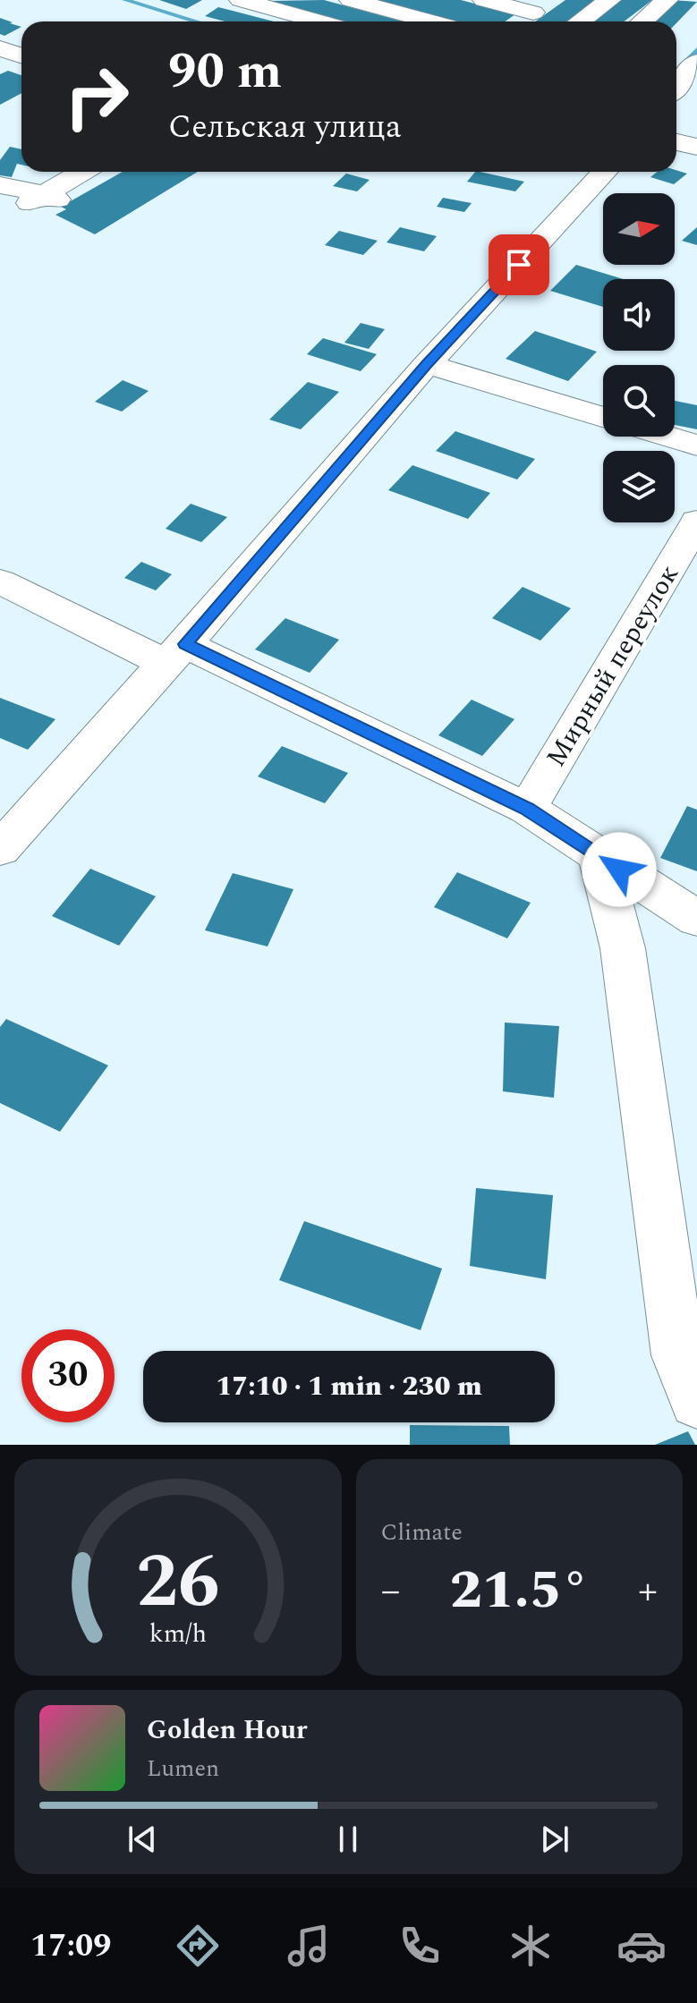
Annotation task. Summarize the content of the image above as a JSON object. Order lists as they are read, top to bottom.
{
  "streets": {
    "street": ["Мирный переулок"]
  },
  "north": "right",
  "page": {
    "turn": ["90 m", "Сельская улица"],
    "limit": "30",
    "trip": "17:10 · 1 min · 230 m",
    "tile": "Climate",
    "heat": ["−", "21.5°", "+"],
    "song": ["Golden Hour", "Lumen"],
    "tabs": "17:09",
    "gauge": ["26", "km/h"]
  }
}
